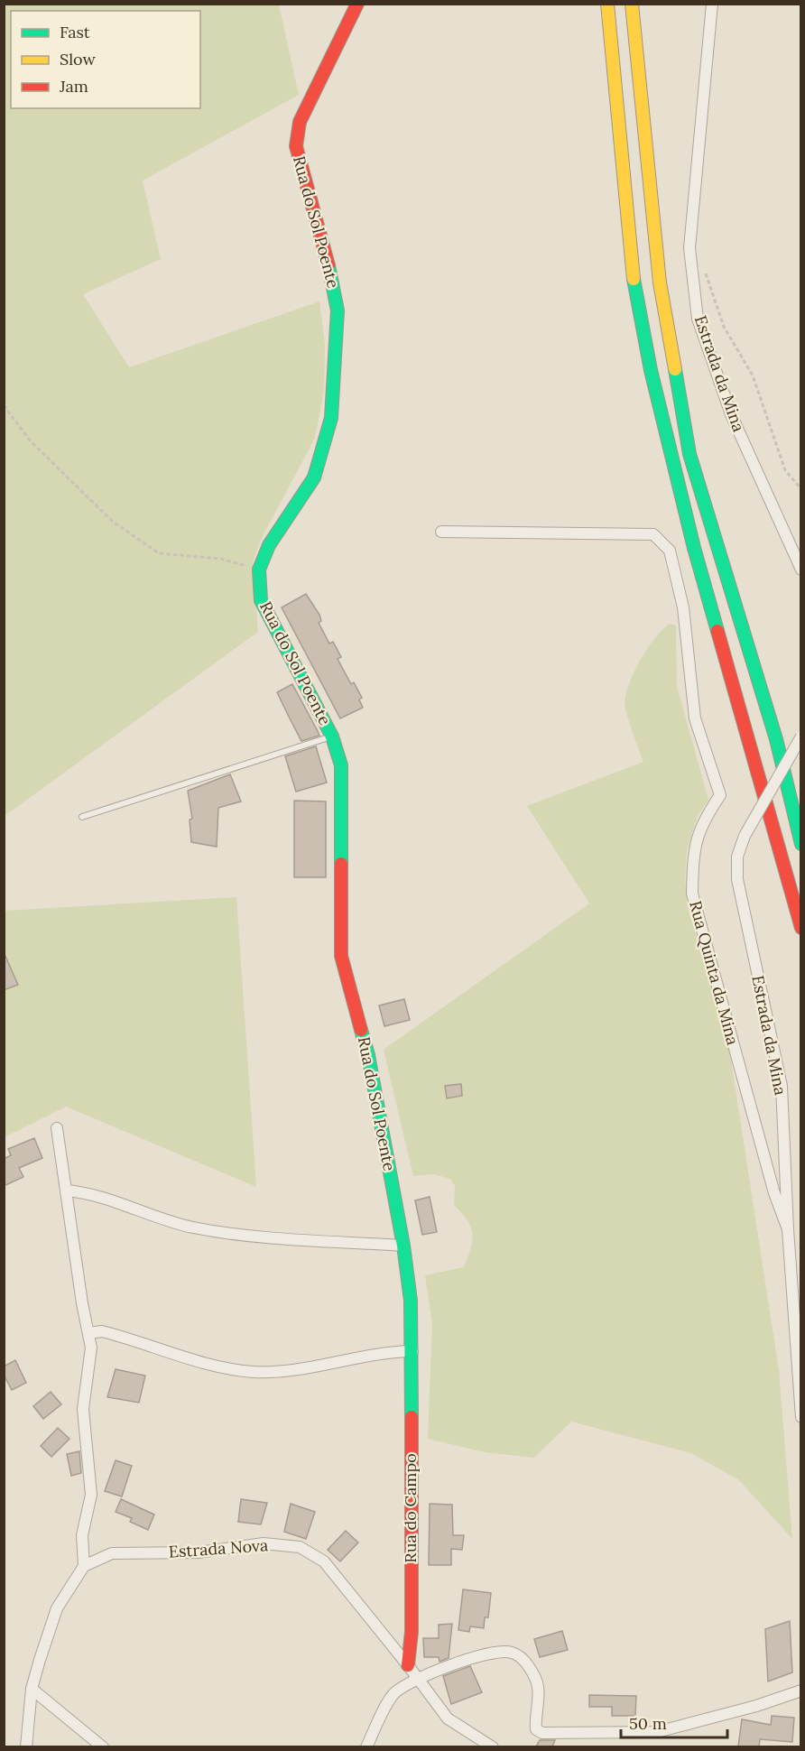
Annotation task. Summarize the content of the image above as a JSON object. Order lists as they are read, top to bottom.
{
  "streets": {
    "main road": ["Rua do Sol Poente", "Rua do Campo"],
    "street": ["Estrada da Mina", "Rua Quinta da Mina", "Estrada Nova"]
  },
  "crossings": [
    ["Rua do Sol Poente", "Rua do Campo"],
    ["Estrada da Mina", "Rua Quinta da Mina"],
    ["Rua do Campo", "Estrada Nova"]
  ],
  "legend": ["Fast", "Slow", "Jam"],
  "scale_bar": "50 m"
}
